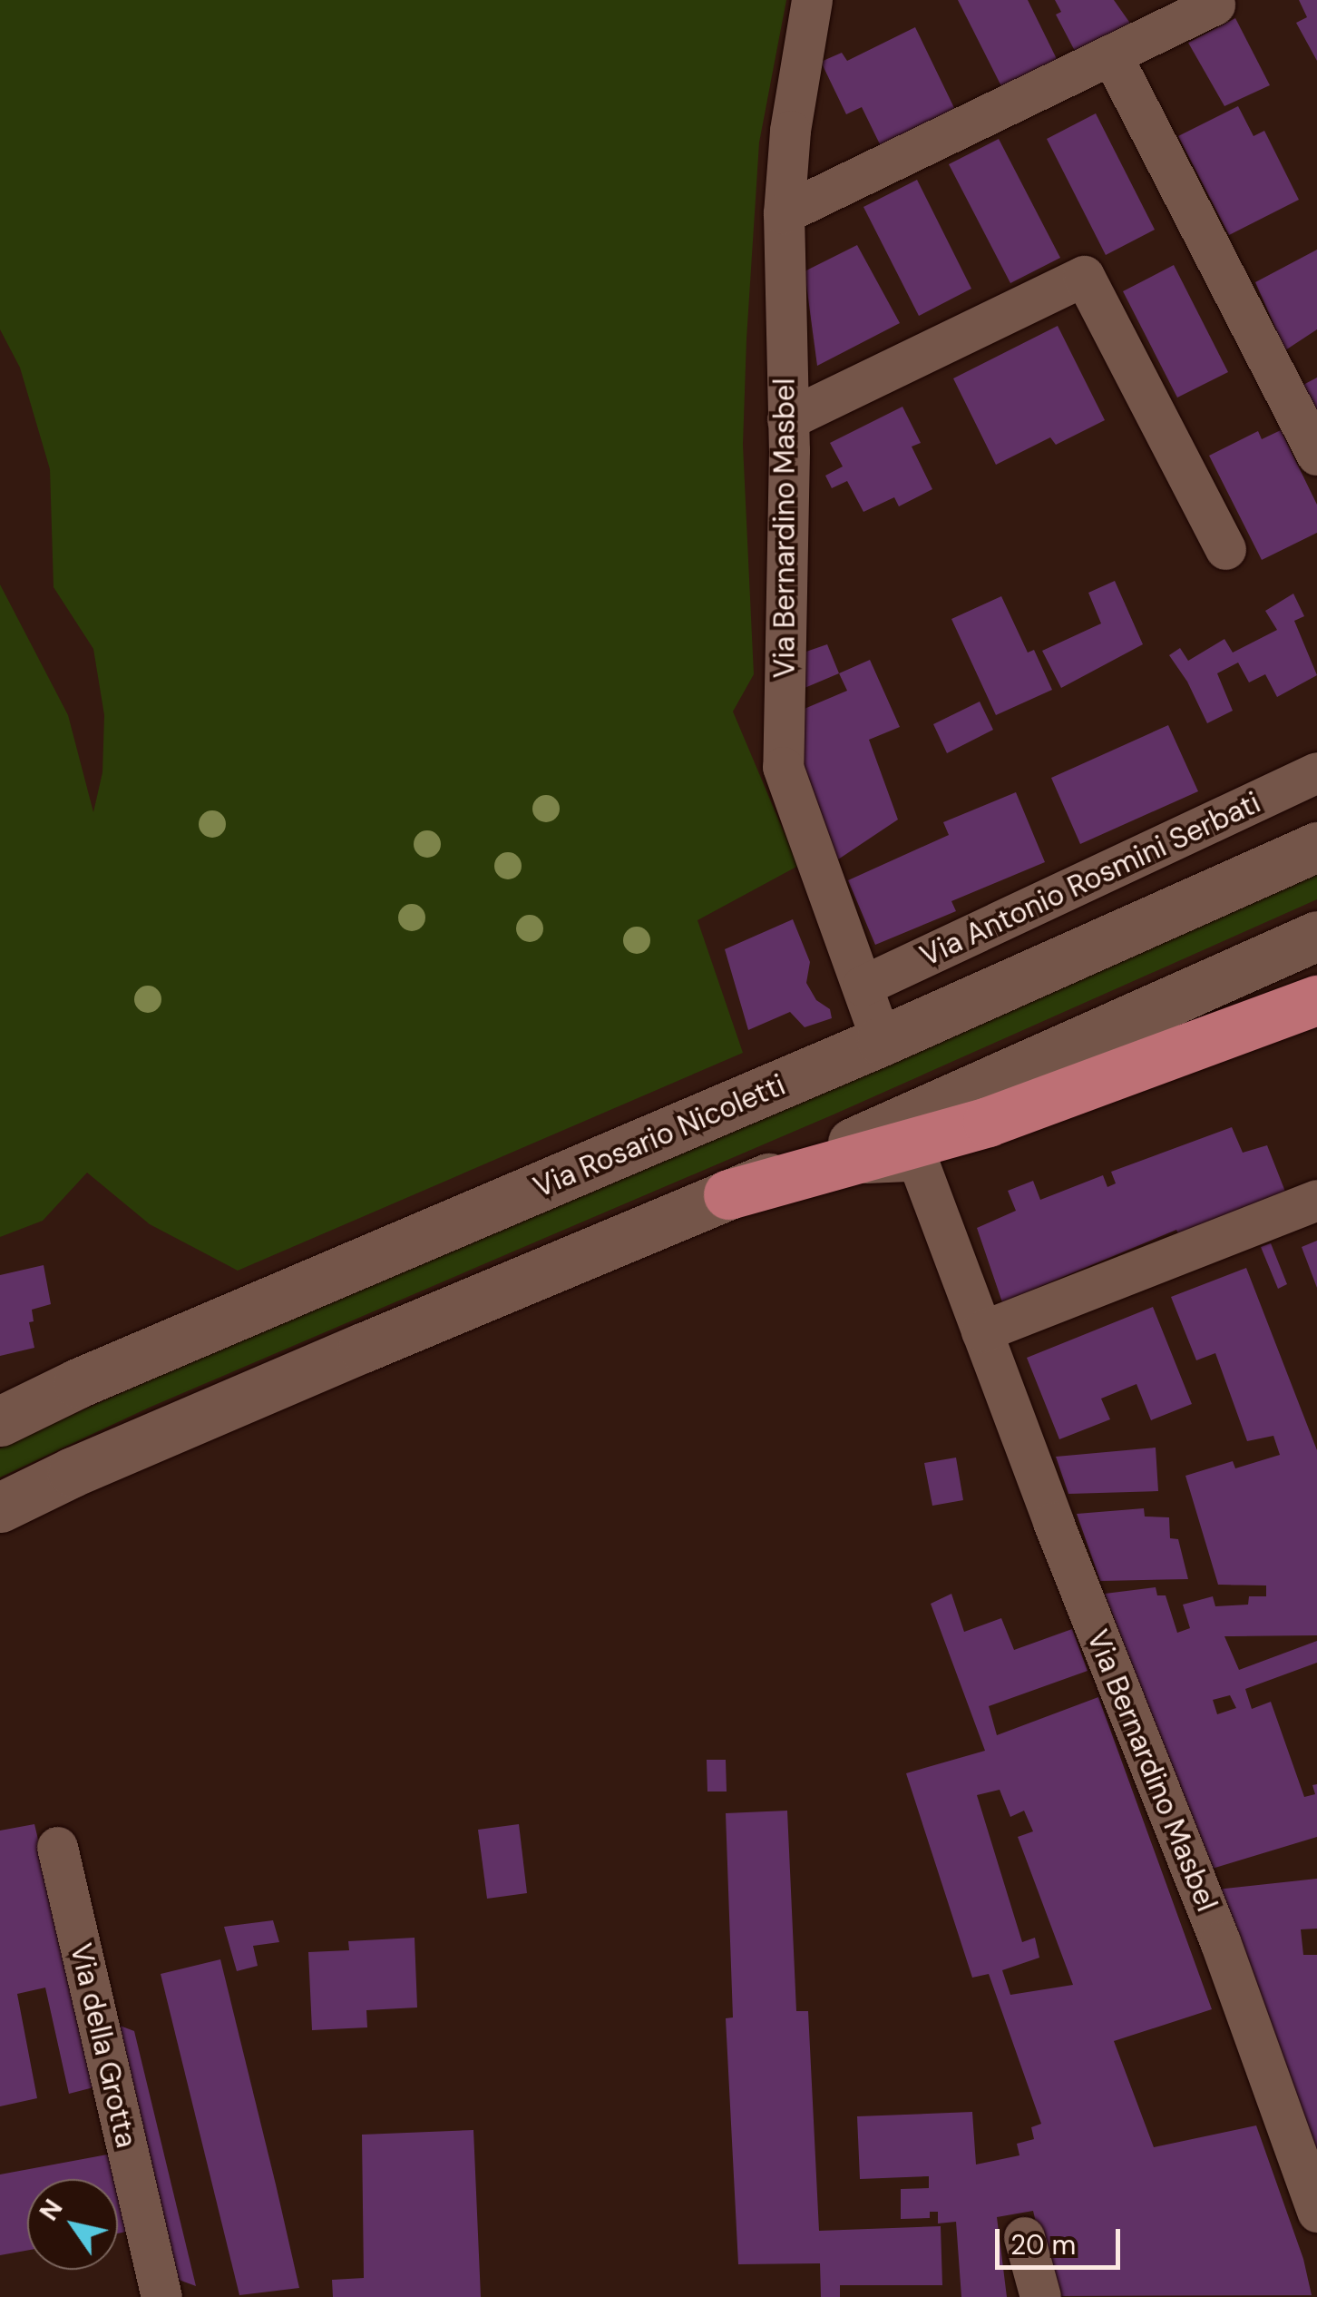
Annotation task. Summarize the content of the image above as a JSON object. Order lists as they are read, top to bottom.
{
  "streets": {
    "main road": ["Via Rosario Nicoletti"],
    "street": ["Via Bernardino Masbel", "Via Antonio Rosmini Serbati", "Via della Grotta"]
  },
  "crossings": [
    ["Via Bernardino Masbel", "Via Antonio Rosmini Serbati"],
    ["Via Bernardino Masbel", "Via Rosario Nicoletti"]
  ],
  "scale_bar": "20 m",
  "north": "top left"
}
